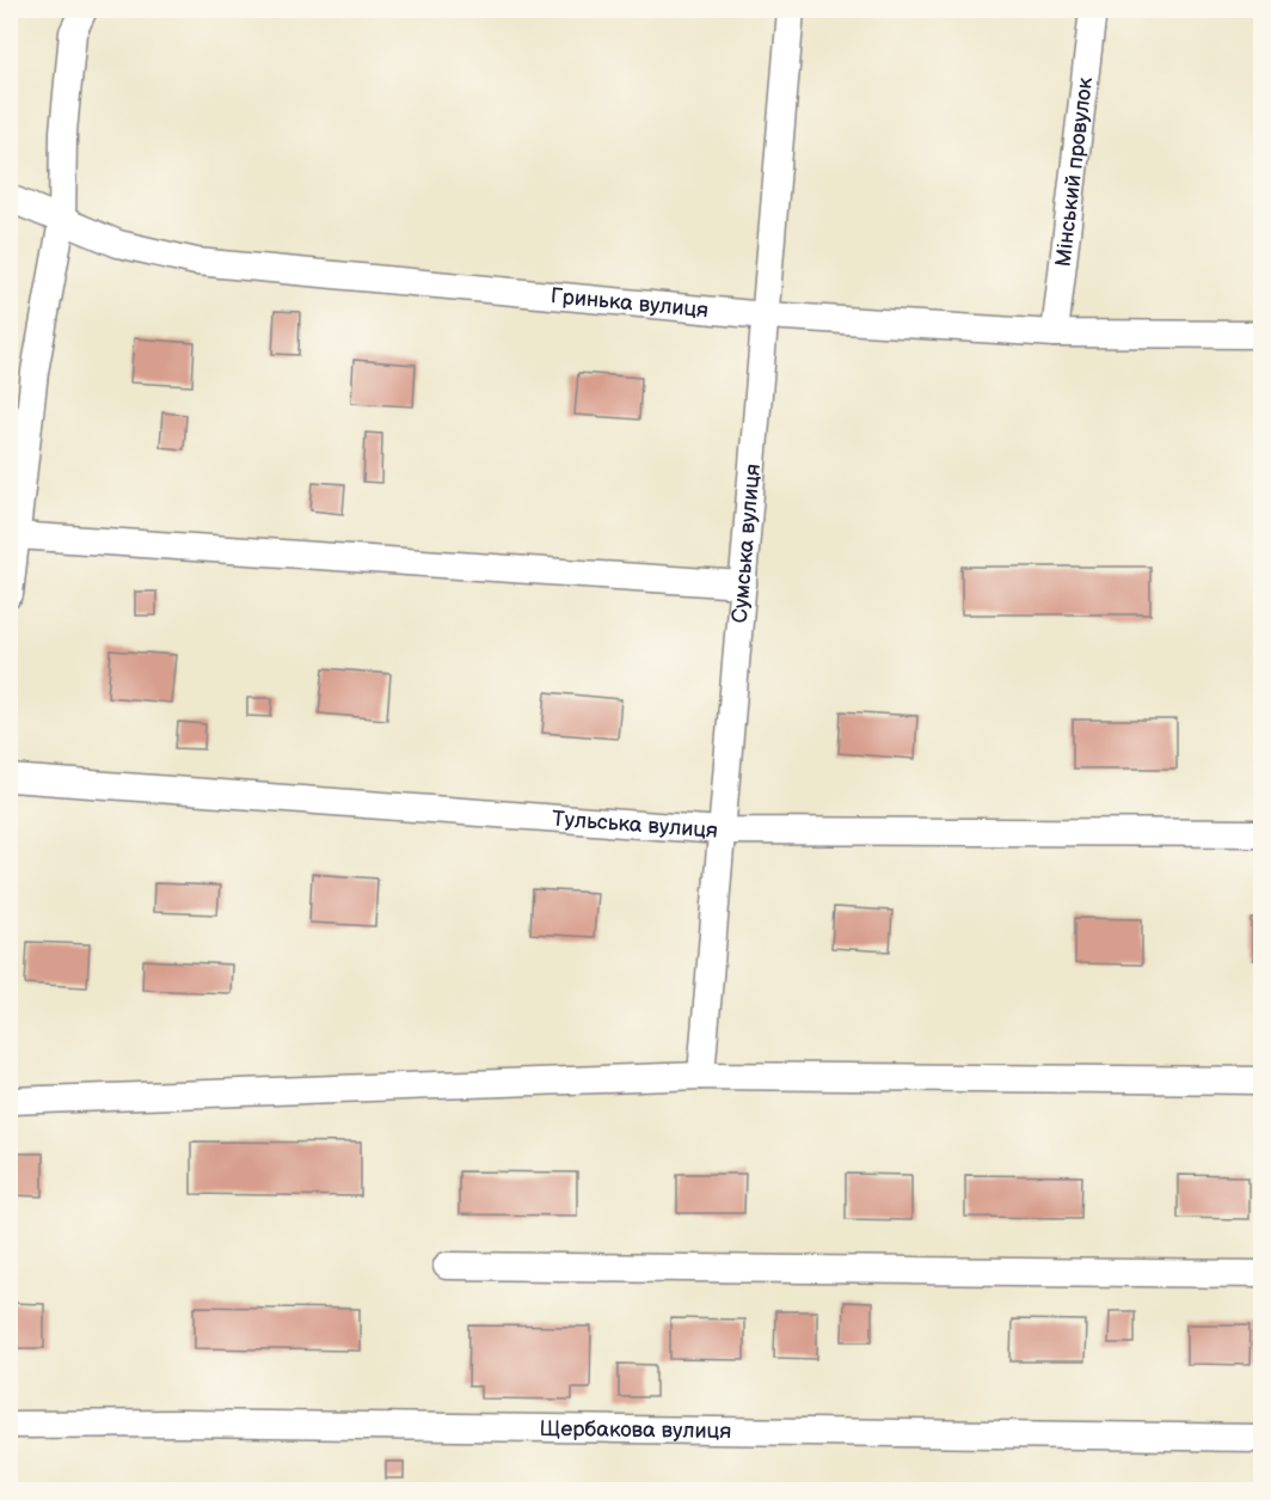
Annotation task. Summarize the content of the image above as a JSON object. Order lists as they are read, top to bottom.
{
  "streets": {
    "street": [
      "Мінський провулок",
      "Гринька вулиця",
      "Сумська вулиця",
      "Тульська вулиця",
      "Щербакова вулиця"
    ]
  },
  "crossings": [
    ["Мінський провулок", "Гринька вулиця"],
    ["Гринька вулиця", "Сумська вулиця"],
    ["Сумська вулиця", "Тульська вулиця"]
  ]
}
